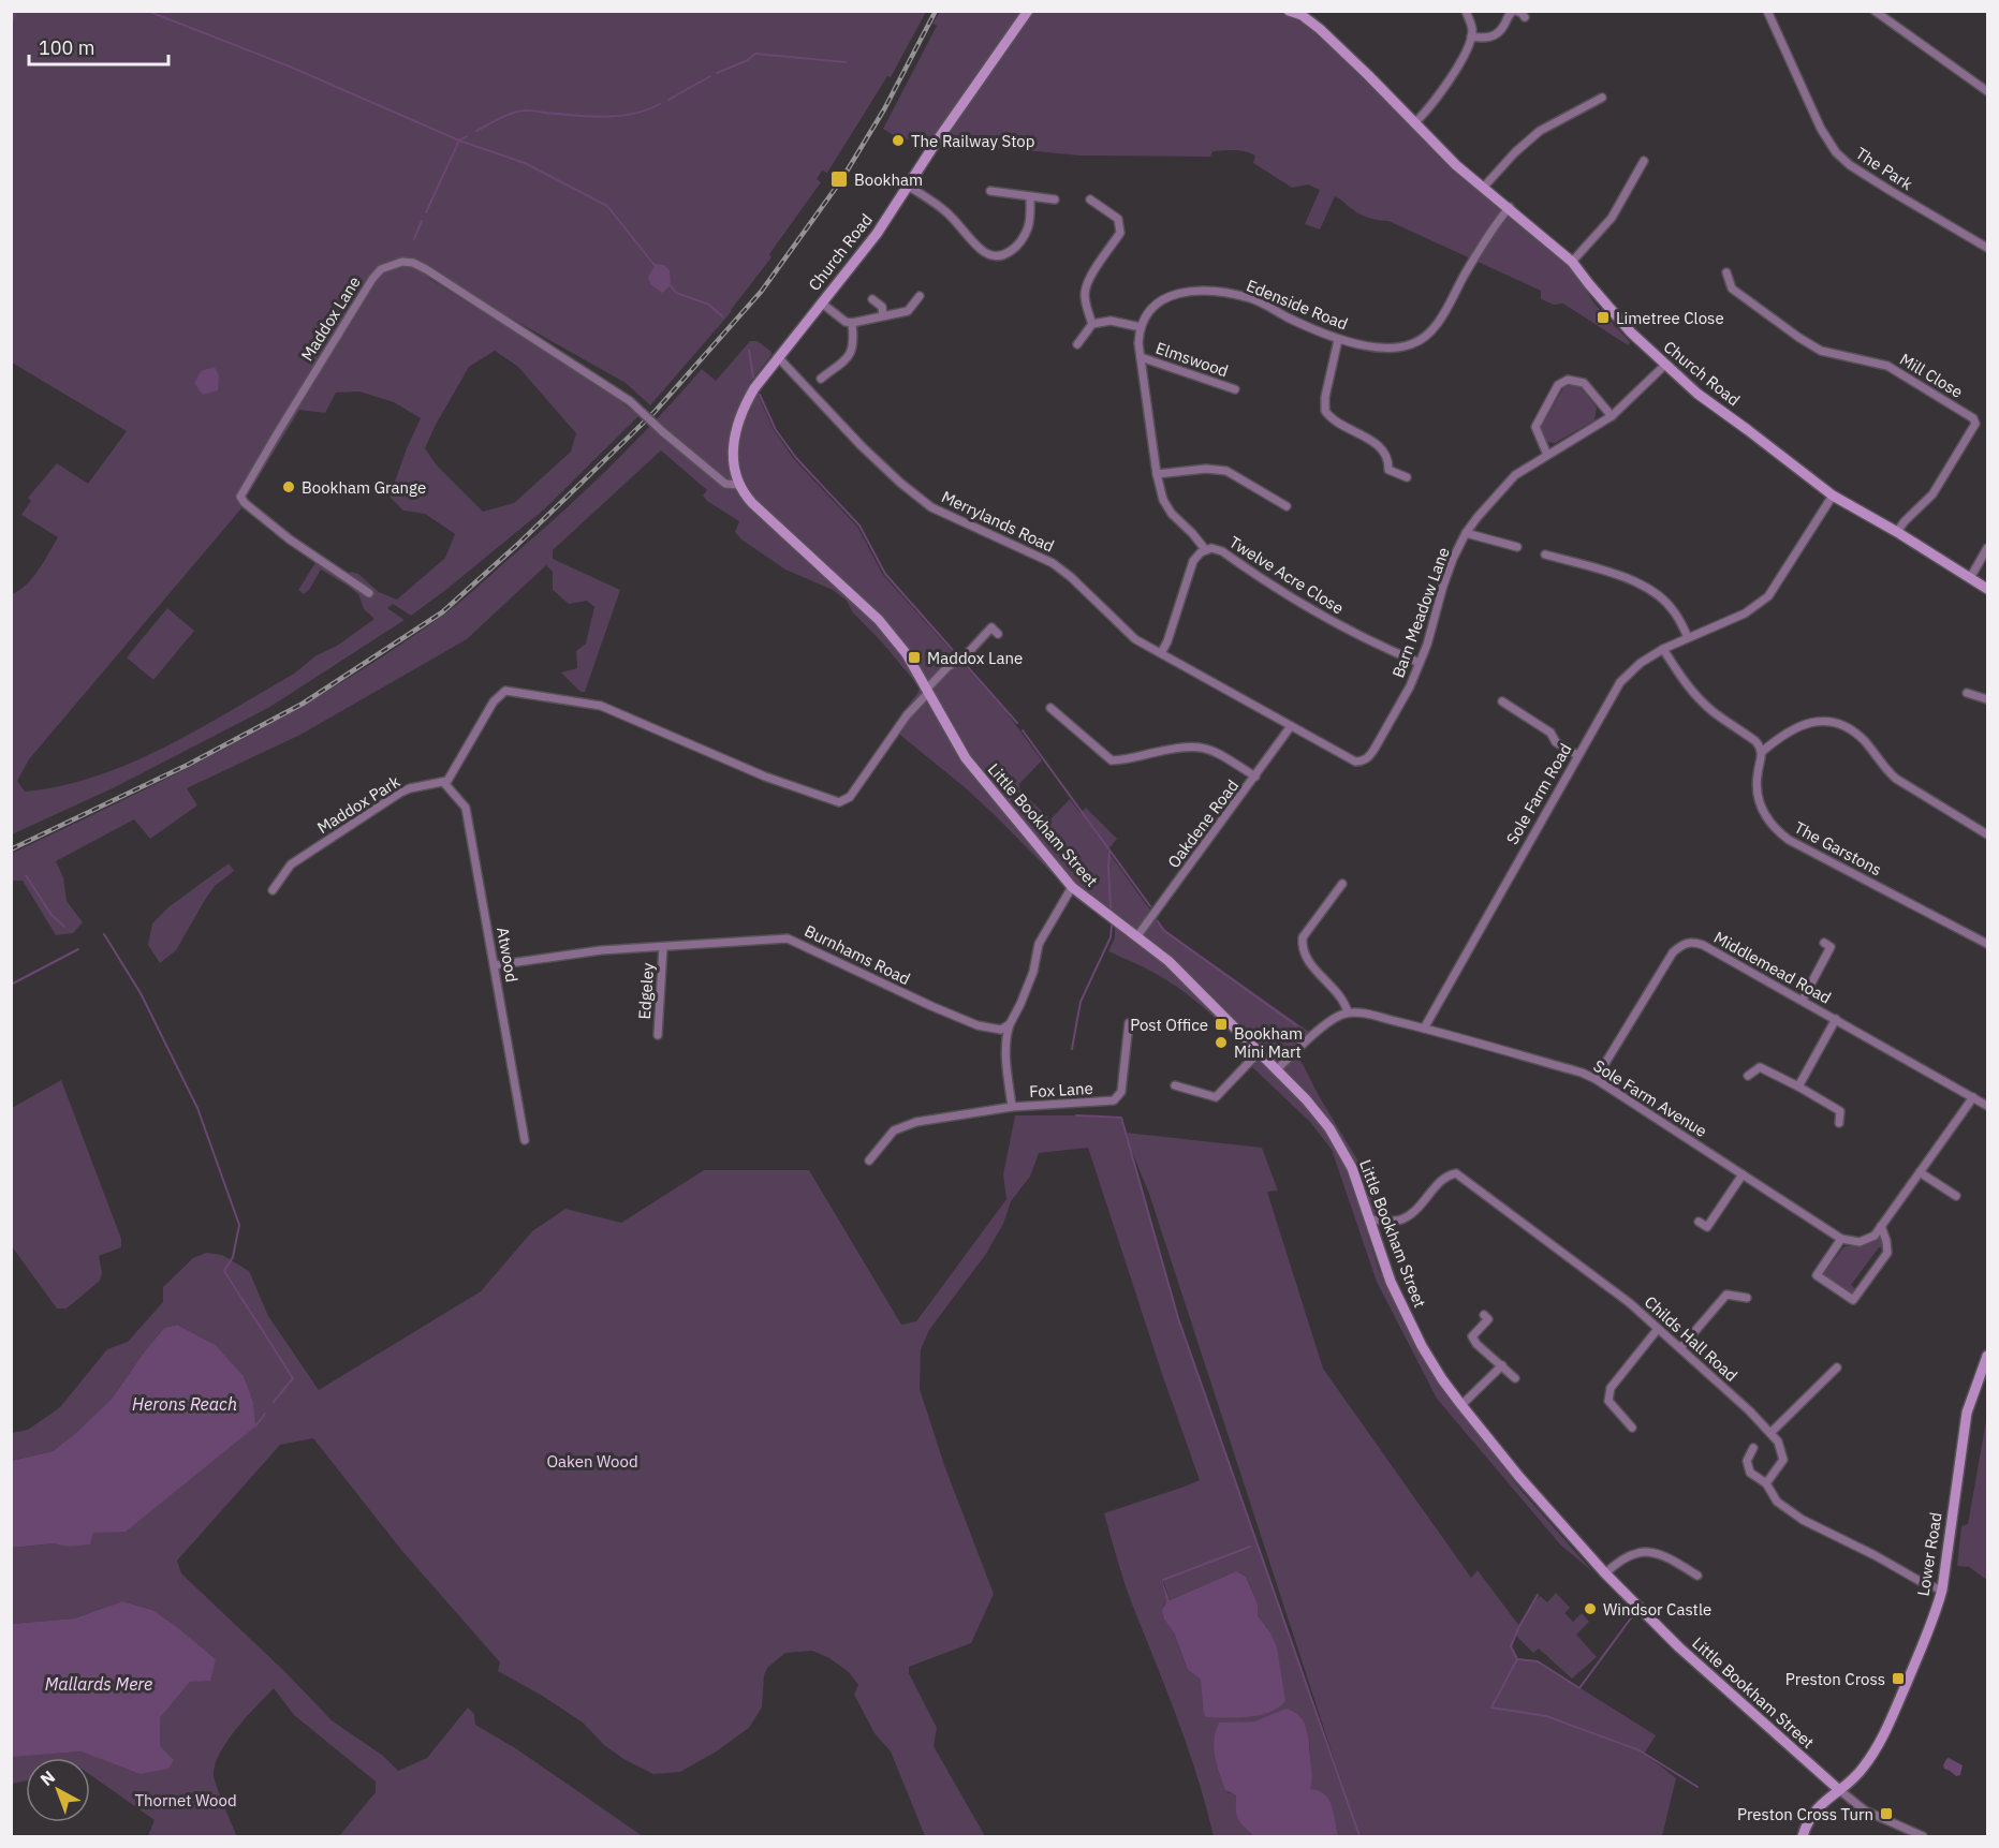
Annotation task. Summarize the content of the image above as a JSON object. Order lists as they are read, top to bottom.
{
  "streets": {
    "street": [
      "The Park",
      "Church Road",
      "Edenside Road",
      "Maddox Lane",
      "Elmswood",
      "Mill Close",
      "Merrylands Road",
      "Twelve Acre Close",
      "Barn Meadow Lane",
      "Sole Farm Road",
      "Maddox Park",
      "Oakdene Road",
      "Little Bookham Street",
      "The Garstons",
      "Atwood",
      "Burnhams Road",
      "Middlemead Road",
      "Edgeley",
      "Fox Lane",
      "Sole Farm Avenue",
      "Childs Hall Road",
      "Lower Road"
    ]
  },
  "crossings": [
    ["Church Road", "Edenside Road"],
    ["Church Road", "Maddox Lane"],
    ["Church Road", "Mill Close"],
    ["Church Road", "Merrylands Road"],
    ["Church Road", "Barn Meadow Lane"],
    ["Church Road", "Sole Farm Road"],
    ["Church Road", "Little Bookham Street"],
    ["Maddox Lane", "Little Bookham Street"],
    ["Merrylands Road", "Twelve Acre Close"],
    ["Merrylands Road", "Barn Meadow Lane"],
    ["Merrylands Road", "Oakdene Road"],
    ["Twelve Acre Close", "Barn Meadow Lane"],
    ["Barn Meadow Lane", "Oakdene Road"],
    ["Sole Farm Road", "Sole Farm Avenue"],
    ["Maddox Park", "Atwood"],
    ["Oakdene Road", "Little Bookham Street"],
    ["Little Bookham Street", "Childs Hall Road"],
    ["Little Bookham Street", "Lower Road"],
    ["Atwood", "Burnhams Road"],
    ["Burnhams Road", "Edgeley"],
    ["Burnhams Road", "Fox Lane"],
    ["Middlemead Road", "Sole Farm Avenue"]
  ],
  "water": ["Herons Reach", "Mallards Mere"],
  "parks": ["Oaken Wood", "Thornet Wood"],
  "places": {
    "other": [
      "The Railway Stop",
      "Bookham Grange",
      "Bookham Mini Mart",
      "Windsor Castle"
    ],
    "transit": [
      "Bookham",
      "Limetree Close",
      "Maddox Lane",
      "Post Office",
      "Preston Cross",
      "Preston Cross Turn"
    ]
  },
  "scale_bar": "100 m",
  "north": "top left"
}
